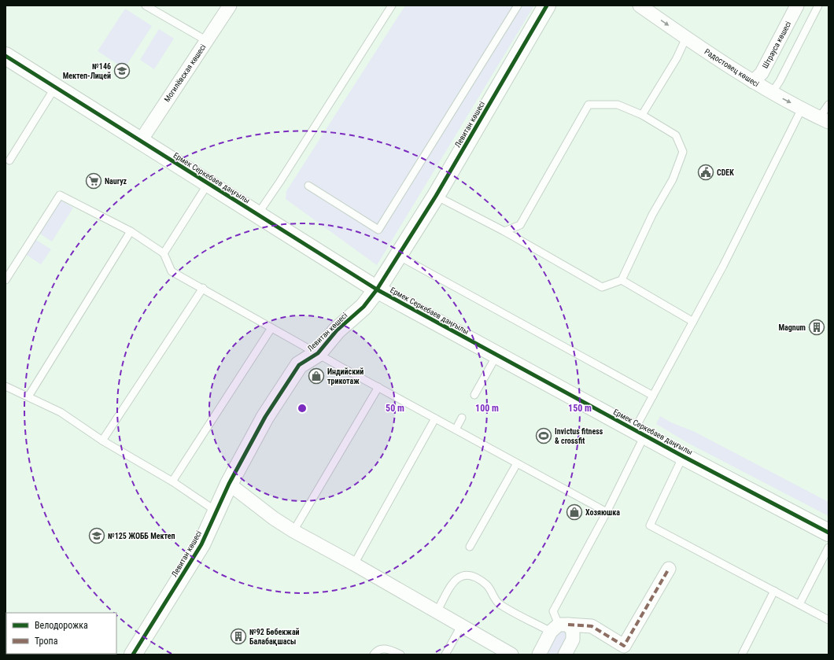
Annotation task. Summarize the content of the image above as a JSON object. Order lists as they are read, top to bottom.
{
  "streets": {
    "street": [
      "Штрауса көшесі",
      "Радостовец көшесі",
      "Могилёвская көшесі",
      "Левитан көшесі",
      "Ермек Серкебаев даңғылы"
    ]
  },
  "crossings": [
    ["Штрауса көшесі", "Радостовец көшесі"],
    ["Могилёвская көшесі", "Ермек Серкебаев даңғылы"],
    ["Левитан көшесі", "Ермек Серкебаев даңғылы"]
  ],
  "one_way": ["Радостовец көшесі"],
  "places": {
    "school or university": ["№146 Мектеп-Лицей", "№125 ЖОББ Мектеп"],
    "public building": ["CDEK"],
    "supermarket": ["Nauryz"],
    "building": ["Magnum", "№92 Бөбекжай Балабақшасы"],
    "shop": ["Индийский трикотаж", "Хозяюшка"],
    "sports": ["Invictus fitness & crossfit"]
  },
  "legend": ["Велодорожка", "Тропа"],
  "rings": ["50 m", "100 m", "150 m"]
}
